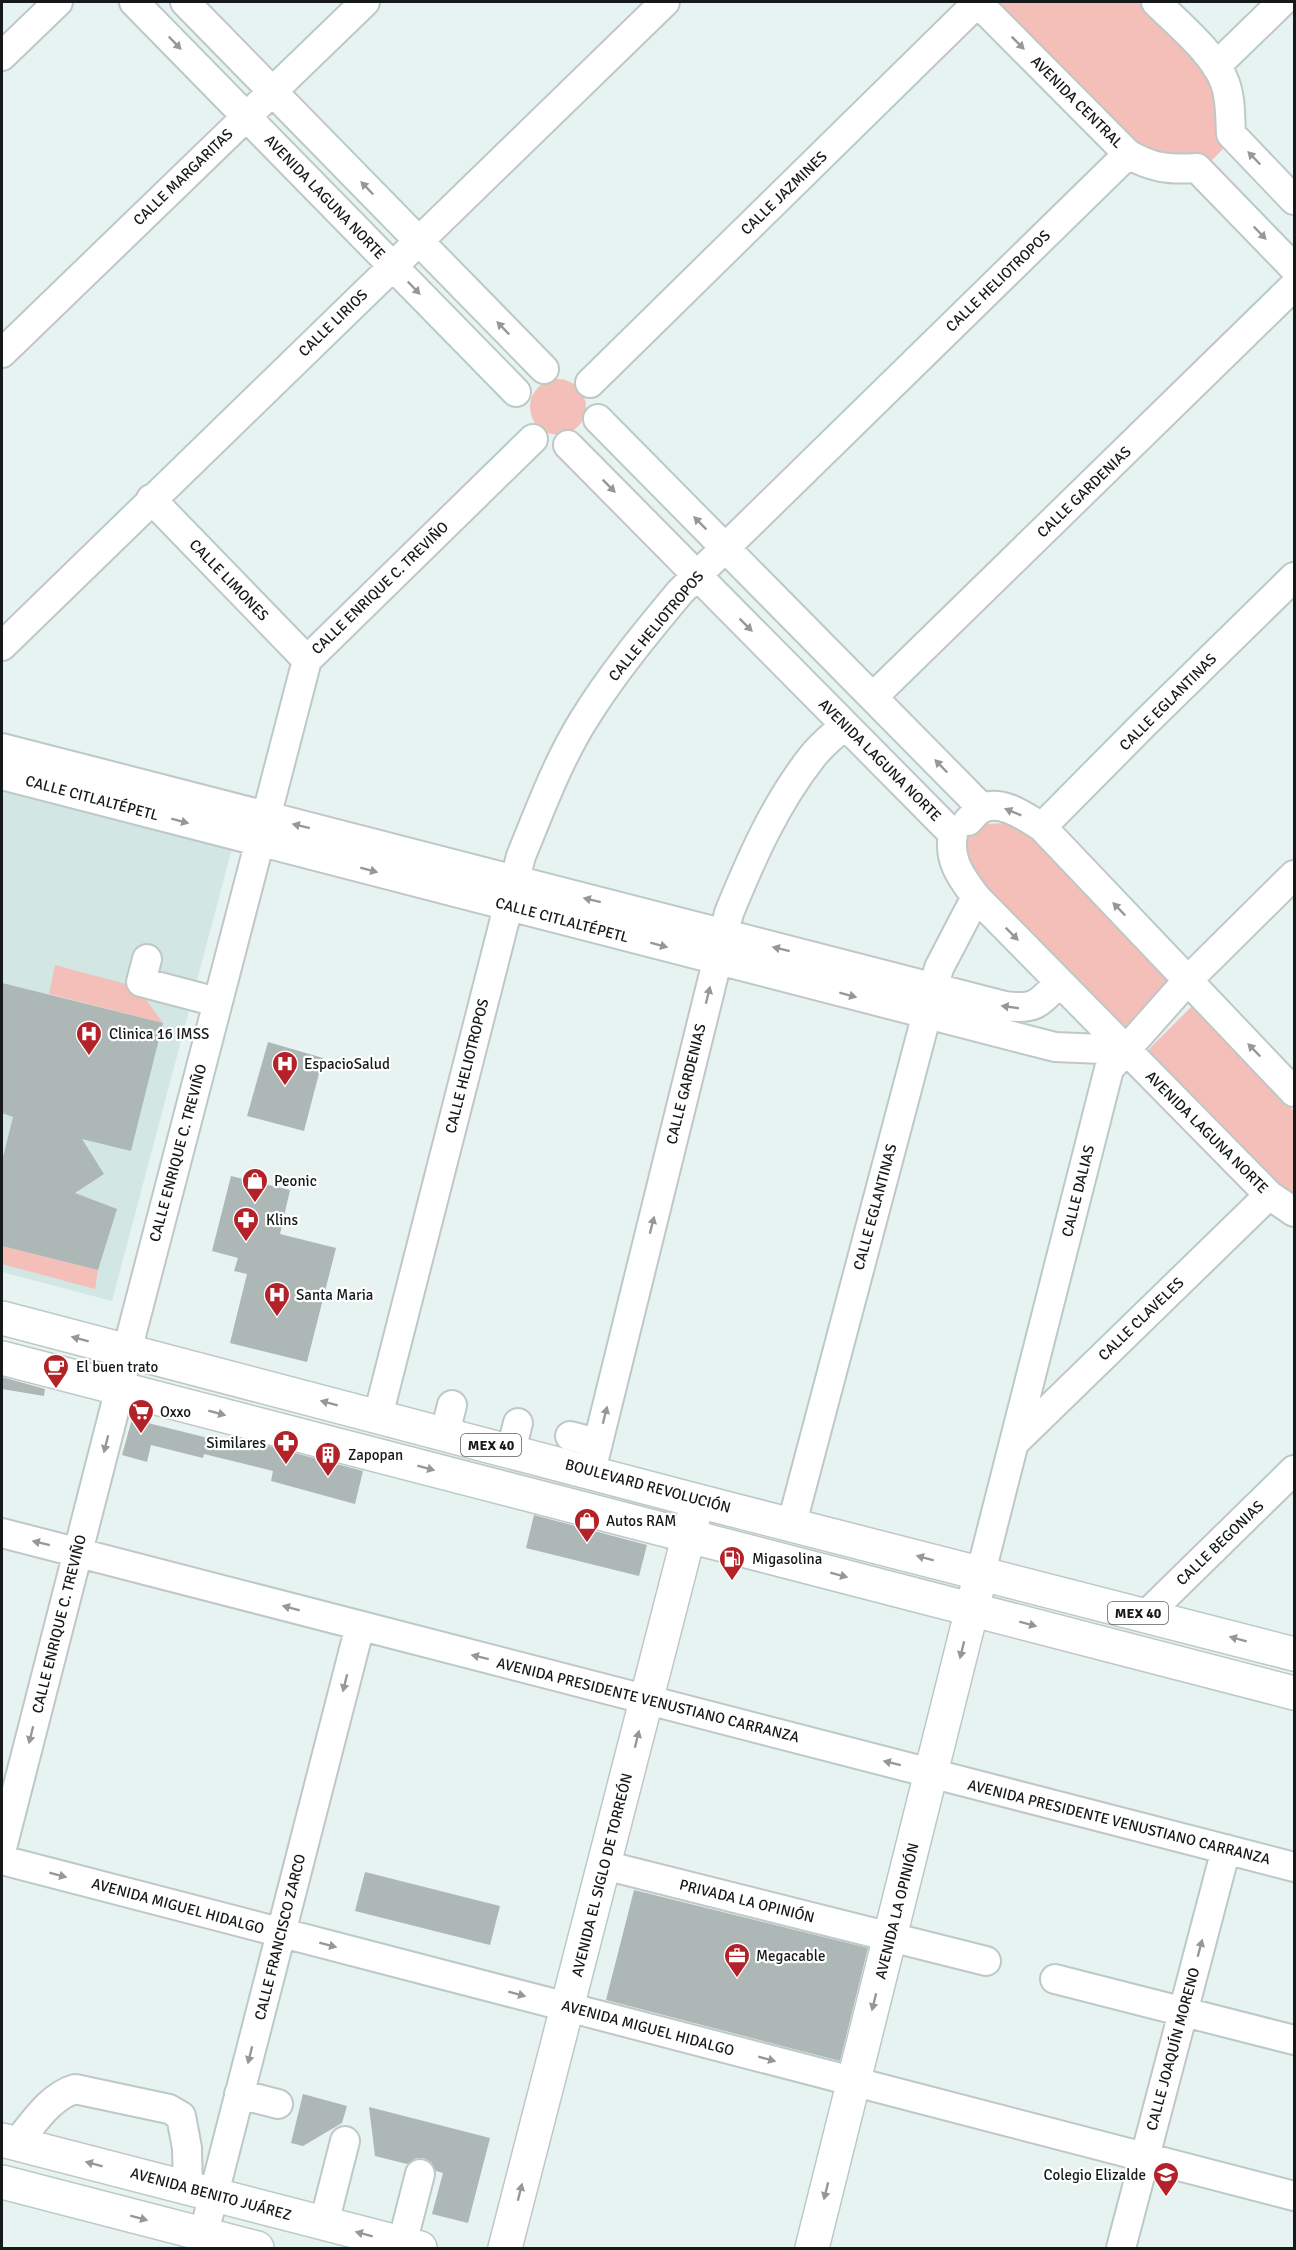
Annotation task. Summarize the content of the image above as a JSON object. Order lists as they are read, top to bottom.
{
  "streets": {
    "main road": [
      "MEX 40",
      "BOULEVARD REVOLUCIÓN",
      "AVENIDA EL SIGLO DE TORREÓN",
      "AVENIDA LA OPINIÓN",
      "AVENIDA BENITO JUÁREZ"
    ],
    "street": [
      "AVENIDA CENTRAL",
      "CALLE MARGARITAS",
      "CALLE JAZMINES",
      "AVENIDA LAGUNA NORTE",
      "CALLE HELIOTROPOS",
      "CALLE LIRIOS",
      "CALLE GARDENIAS",
      "CALLE LIMONES",
      "CALLE ENRIQUE C. TREVIÑO",
      "CALLE EGLANTINAS",
      "CALLE CITLALTÉPETL",
      "CALLE DALIAS",
      "CALLE CLAVELES",
      "CALLE BEGONIAS",
      "AVENIDA PRESIDENTE VENUSTIANO CARRANZA",
      "PRIVADA LA OPINIÓN",
      "AVENIDA MIGUEL HIDALGO",
      "CALLE FRANCISCO ZARCO",
      "CALLE JOAQUÍN MORENO"
    ]
  },
  "crossings": [
    ["AVENIDA CENTRAL", "CALLE JAZMINES"],
    ["AVENIDA CENTRAL", "CALLE HELIOTROPOS"],
    ["CALLE MARGARITAS", "AVENIDA LAGUNA NORTE"],
    ["CALLE JAZMINES", "AVENIDA LAGUNA NORTE"],
    ["CALLE JAZMINES", "CALLE ENRIQUE C. TREVIÑO"],
    ["AVENIDA LAGUNA NORTE", "CALLE HELIOTROPOS"],
    ["AVENIDA LAGUNA NORTE", "CALLE LIRIOS"],
    ["AVENIDA LAGUNA NORTE", "CALLE GARDENIAS"],
    ["AVENIDA LAGUNA NORTE", "CALLE ENRIQUE C. TREVIÑO"],
    ["AVENIDA LAGUNA NORTE", "CALLE EGLANTINAS"],
    ["AVENIDA LAGUNA NORTE", "CALLE CITLALTÉPETL"],
    ["AVENIDA LAGUNA NORTE", "CALLE DALIAS"],
    ["AVENIDA LAGUNA NORTE", "CALLE CLAVELES"],
    ["CALLE HELIOTROPOS", "CALLE CITLALTÉPETL"],
    ["CALLE HELIOTROPOS", "BOULEVARD REVOLUCIÓN"],
    ["CALLE LIRIOS", "CALLE LIMONES"],
    ["CALLE GARDENIAS", "CALLE CITLALTÉPETL"],
    ["CALLE GARDENIAS", "BOULEVARD REVOLUCIÓN"],
    ["CALLE LIMONES", "CALLE ENRIQUE C. TREVIÑO"],
    ["CALLE ENRIQUE C. TREVIÑO", "CALLE CITLALTÉPETL"],
    ["CALLE ENRIQUE C. TREVIÑO", "MEX 40"],
    ["CALLE ENRIQUE C. TREVIÑO", "BOULEVARD REVOLUCIÓN"],
    ["CALLE ENRIQUE C. TREVIÑO", "AVENIDA PRESIDENTE VENUSTIANO CARRANZA"],
    ["CALLE EGLANTINAS", "CALLE CITLALTÉPETL"],
    ["CALLE EGLANTINAS", "BOULEVARD REVOLUCIÓN"],
    ["CALLE CITLALTÉPETL", "CALLE DALIAS"],
    ["CALLE DALIAS", "CALLE CLAVELES"],
    ["CALLE DALIAS", "BOULEVARD REVOLUCIÓN"],
    ["CALLE DALIAS", "AVENIDA LA OPINIÓN"],
    ["MEX 40", "AVENIDA EL SIGLO DE TORREÓN"],
    ["MEX 40", "AVENIDA LA OPINIÓN"],
    ["BOULEVARD REVOLUCIÓN", "CALLE BEGONIAS"],
    ["BOULEVARD REVOLUCIÓN", "AVENIDA EL SIGLO DE TORREÓN"],
    ["BOULEVARD REVOLUCIÓN", "AVENIDA LA OPINIÓN"],
    ["AVENIDA PRESIDENTE VENUSTIANO CARRANZA", "AVENIDA EL SIGLO DE TORREÓN"],
    ["AVENIDA PRESIDENTE VENUSTIANO CARRANZA", "AVENIDA LA OPINIÓN"],
    ["AVENIDA PRESIDENTE VENUSTIANO CARRANZA", "CALLE FRANCISCO ZARCO"],
    ["AVENIDA PRESIDENTE VENUSTIANO CARRANZA", "CALLE JOAQUÍN MORENO"],
    ["AVENIDA EL SIGLO DE TORREÓN", "PRIVADA LA OPINIÓN"],
    ["AVENIDA EL SIGLO DE TORREÓN", "AVENIDA MIGUEL HIDALGO"],
    ["PRIVADA LA OPINIÓN", "AVENIDA LA OPINIÓN"],
    ["AVENIDA MIGUEL HIDALGO", "AVENIDA LA OPINIÓN"],
    ["AVENIDA MIGUEL HIDALGO", "CALLE FRANCISCO ZARCO"],
    ["AVENIDA MIGUEL HIDALGO", "CALLE JOAQUÍN MORENO"],
    ["CALLE FRANCISCO ZARCO", "AVENIDA BENITO JUÁREZ"]
  ],
  "one_way": [
    "CALLE GARDENIAS",
    "AVENIDA PRESIDENTE VENUSTIANO CARRANZA",
    "AVENIDA EL SIGLO DE TORREÓN",
    "AVENIDA MIGUEL HIDALGO",
    "AVENIDA LA OPINIÓN",
    "CALLE FRANCISCO ZARCO",
    "CALLE JOAQUÍN MORENO"
  ],
  "places": {
    "hospital": ["Clinica 16 IMSS", "EspacioSalud", "Santa Maria"],
    "shop": ["Peonic", "Autos RAM"],
    "pharmacy": ["Klins", "Similares"],
    "cafe": ["El buen trato"],
    "supermarket": ["Oxxo"],
    "building": ["Zapopan"],
    "fuel station": ["Migasolina"],
    "office": ["Megacable"],
    "school or university": ["Colegio Elizalde"]
  }
}
